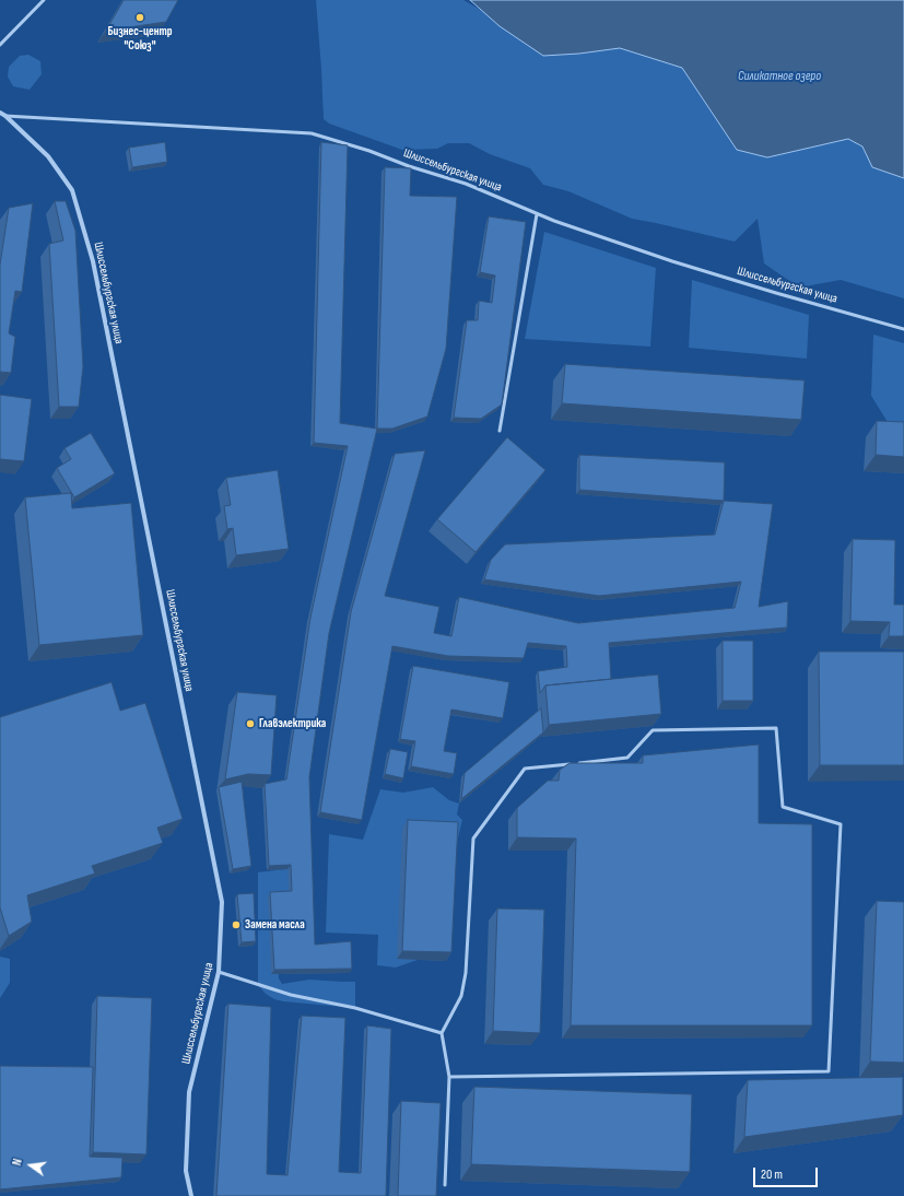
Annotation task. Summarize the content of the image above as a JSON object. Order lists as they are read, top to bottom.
{
  "streets": {
    "street": ["Шлиссельбургская улица"]
  },
  "water": ["Силикатное озеро"],
  "places": ["Бизнес-центр \"Союз\"", "Главэлектрика", "Замена масла"],
  "scale_bar": "20 m",
  "north": "left"
}
